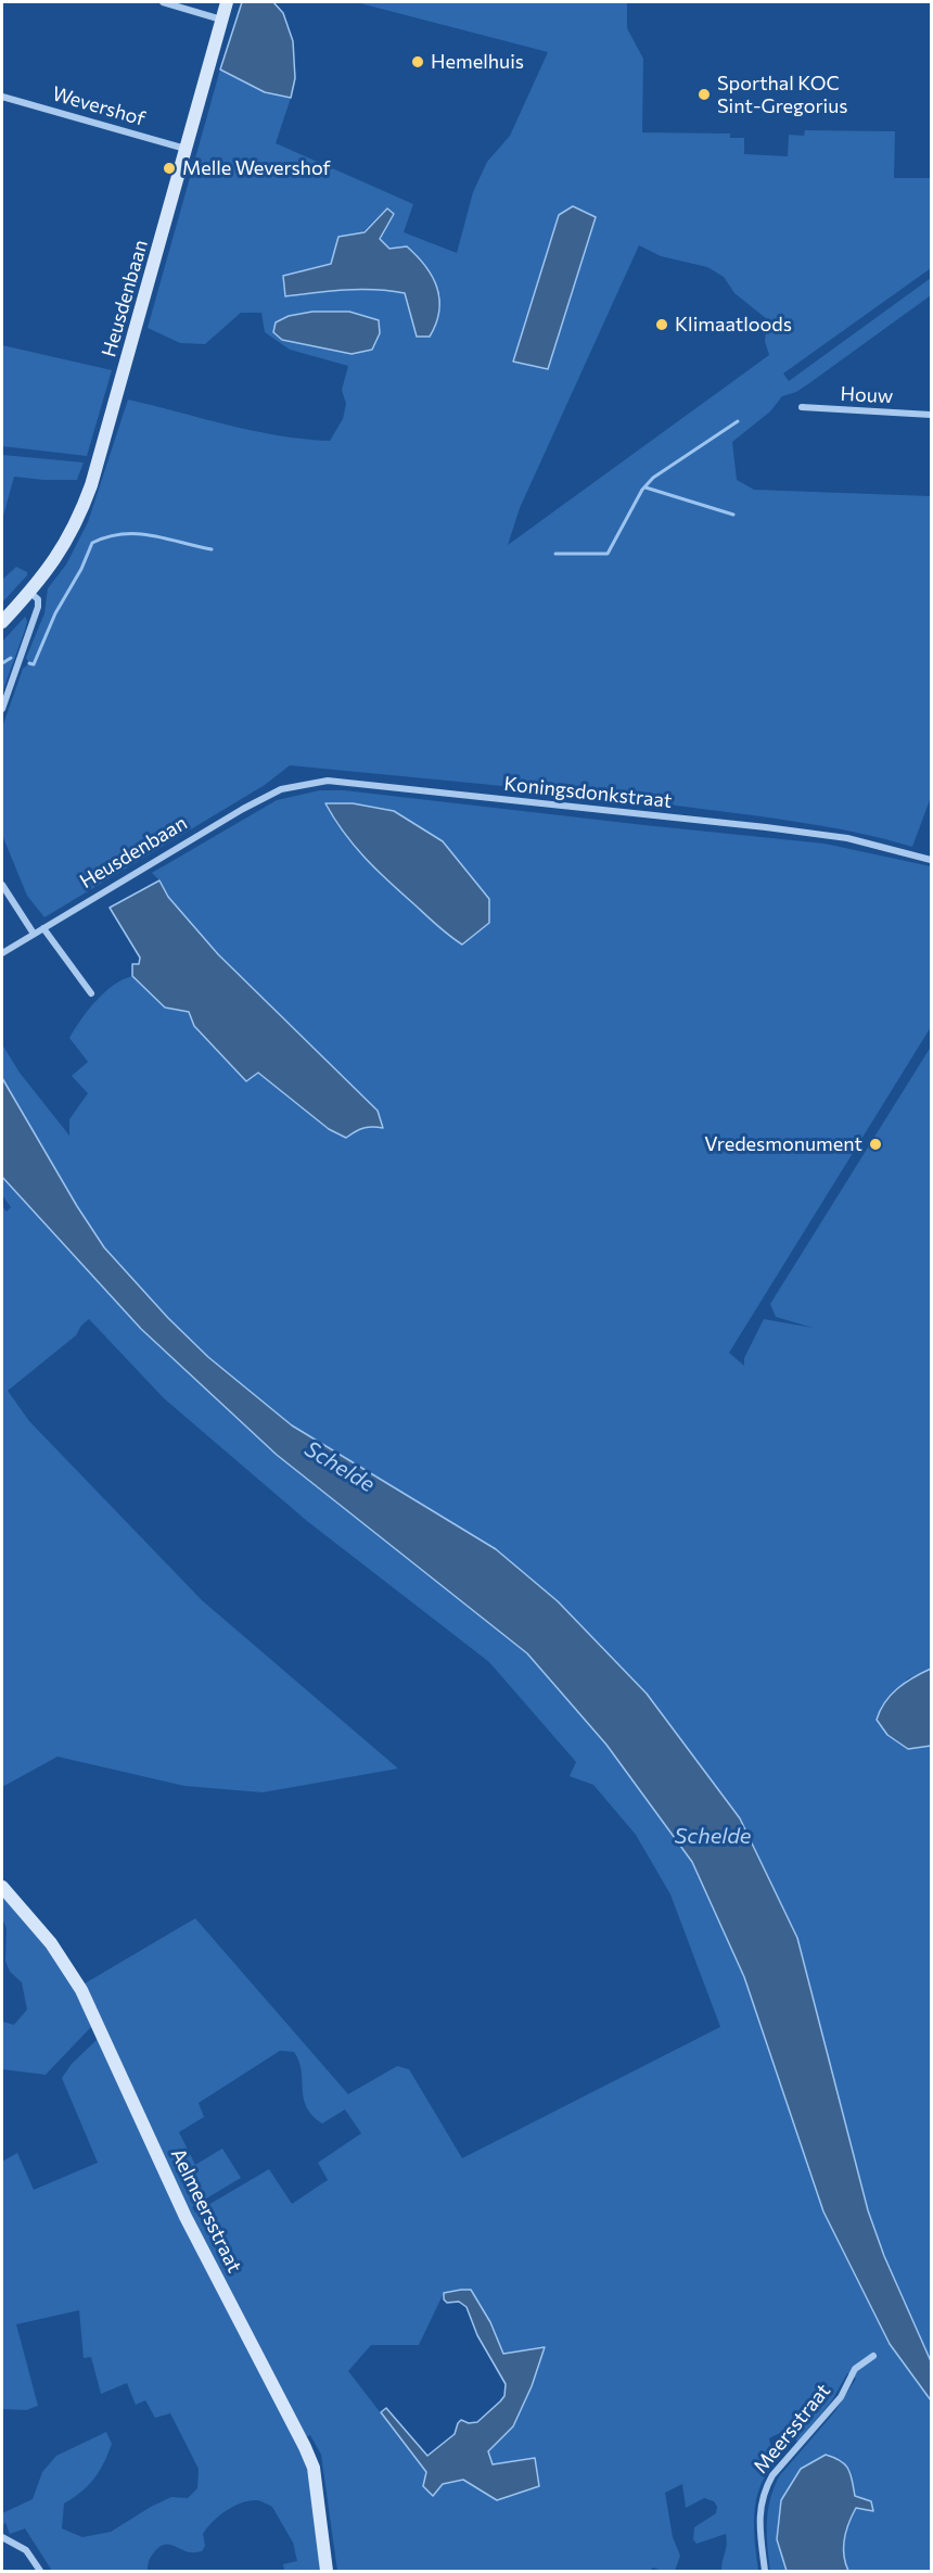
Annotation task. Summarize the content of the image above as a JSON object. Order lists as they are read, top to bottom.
{
  "streets": {
    "street": [
      "Wevershof",
      "Heusdenbaan",
      "Houw",
      "Koningsdonkstraat",
      "Aelmeersstraat",
      "Meersstraat"
    ]
  },
  "crossings": [
    ["Wevershof", "Heusdenbaan"],
    ["Heusdenbaan", "Koningsdonkstraat"]
  ],
  "water": ["Schelde"],
  "places": [
    "Hemelhuis",
    "Sporthal KOC Sint-Gregorius",
    "Melle Wevershof",
    "Klimaatloods",
    "Vredesmonument"
  ]
}
